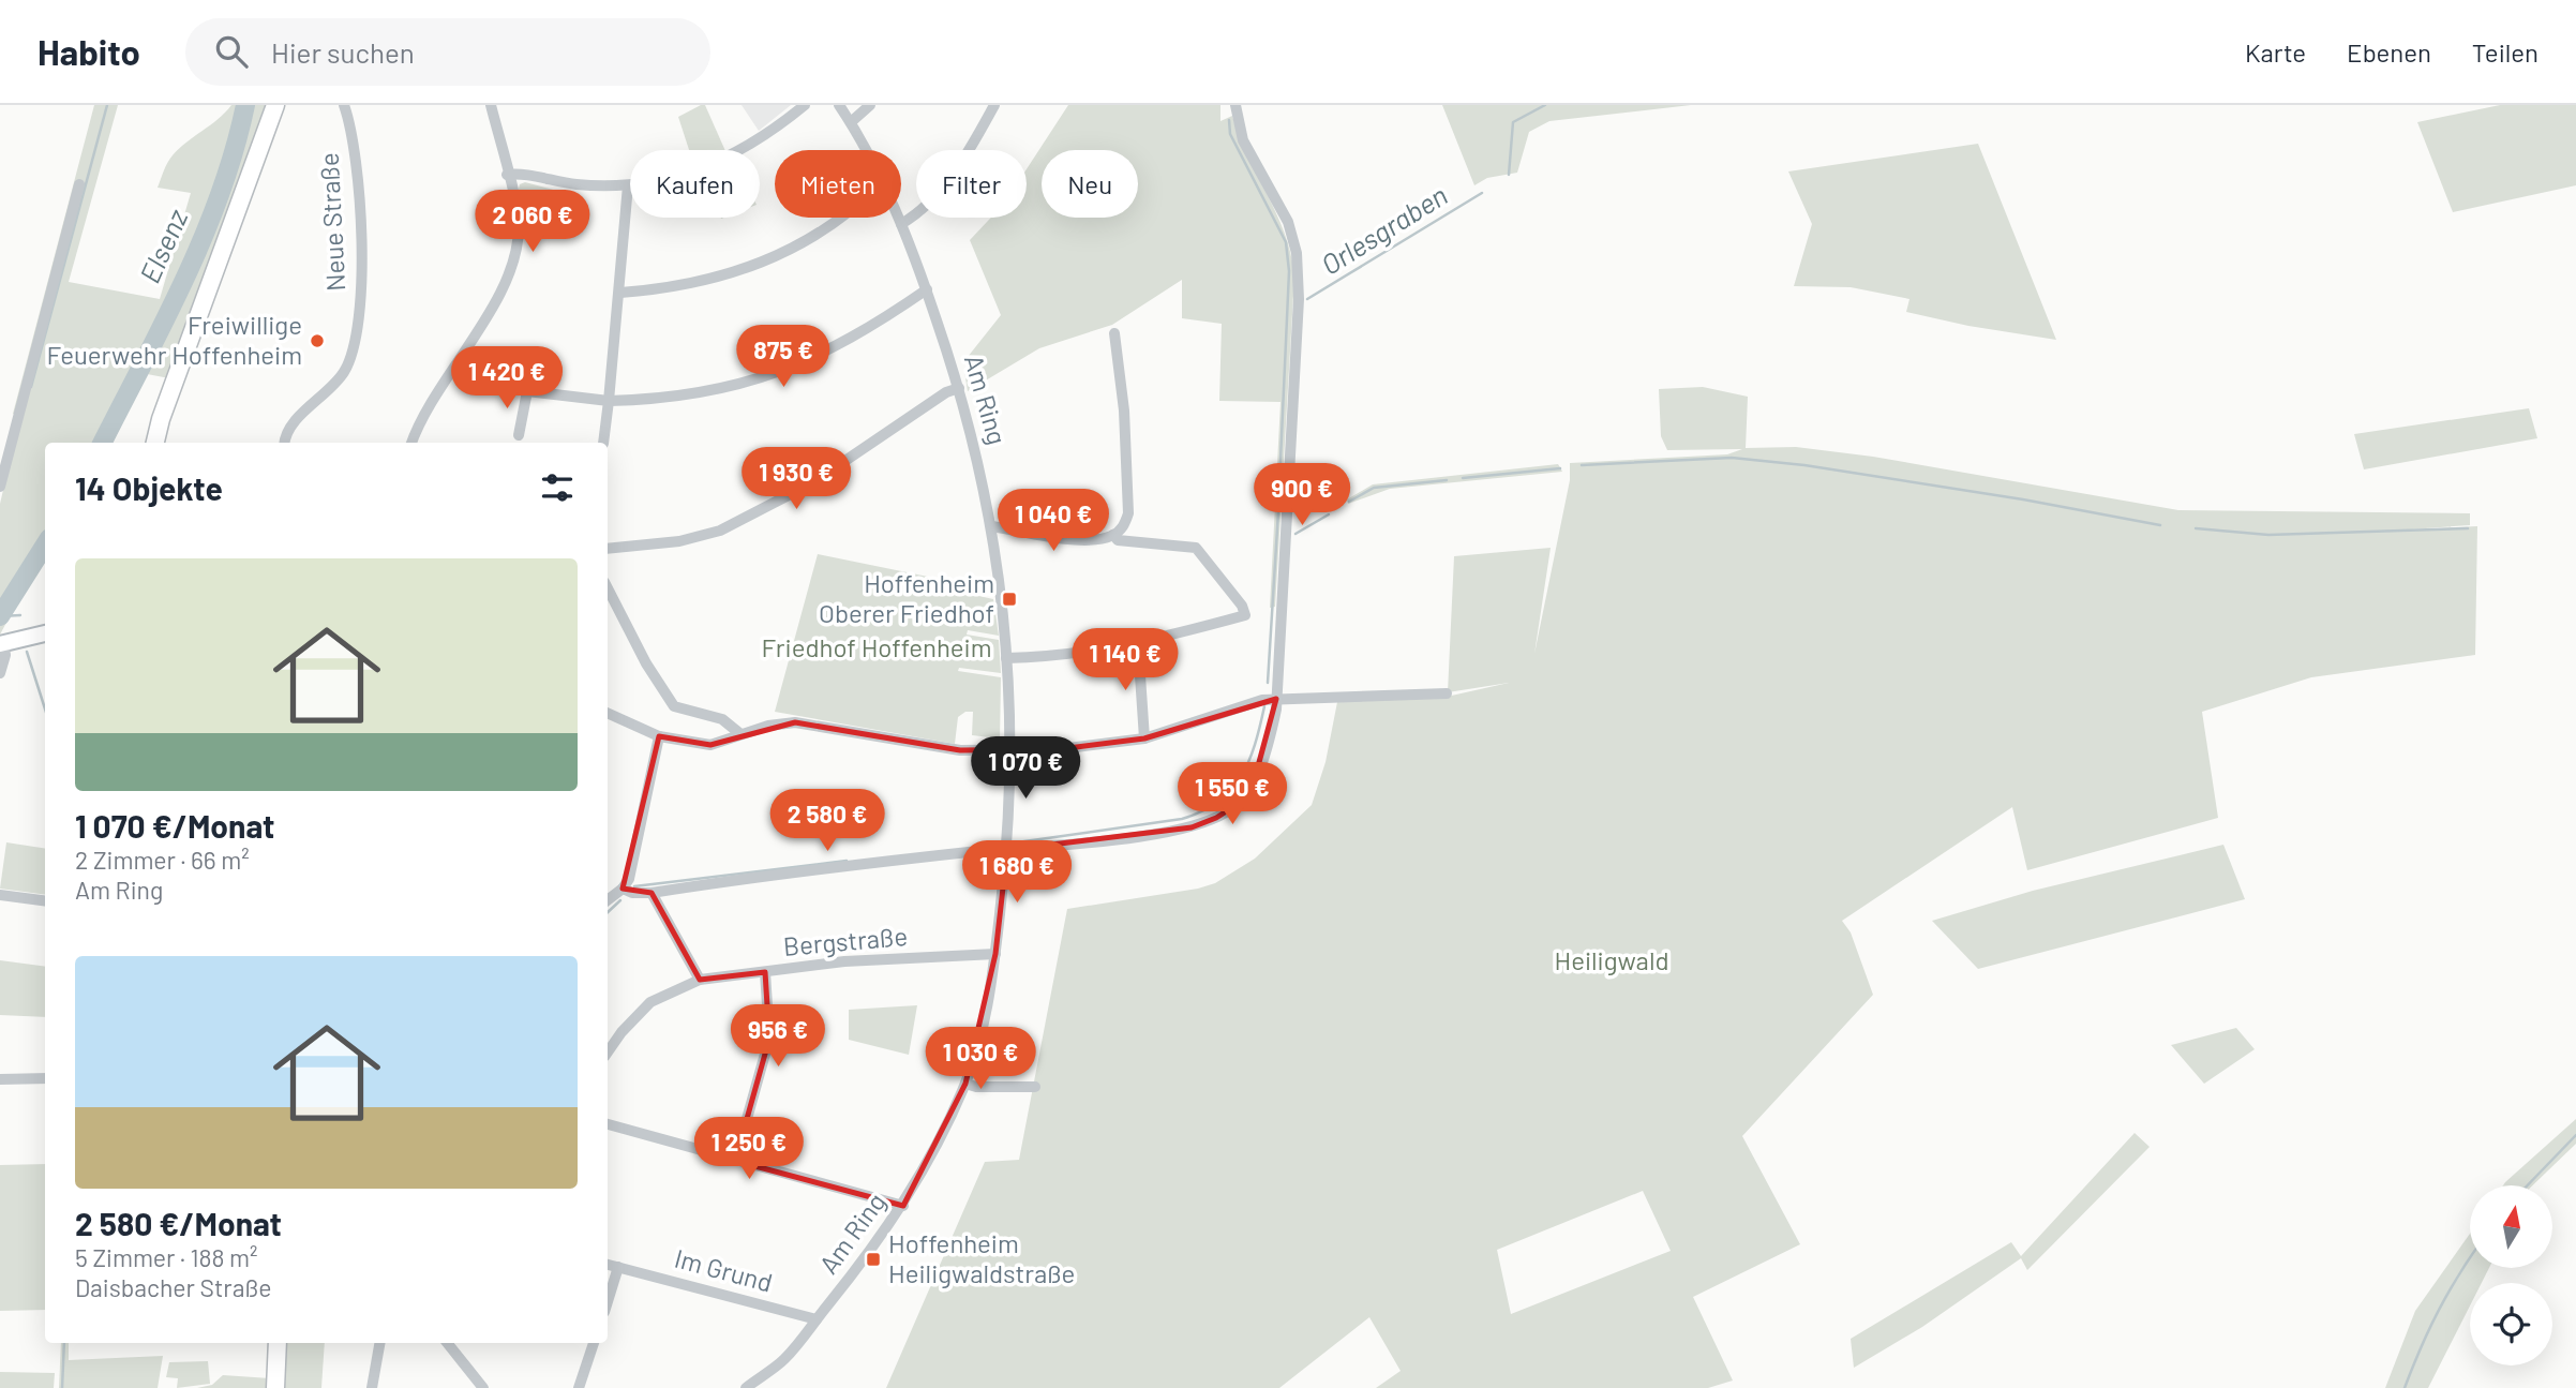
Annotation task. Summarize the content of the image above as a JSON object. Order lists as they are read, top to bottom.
{
  "streets": {
    "street": [
      "Neue Straße",
      "Am Ring",
      "Bergstraße",
      "Im Grund"
    ]
  },
  "crossings": [
    ["Am Ring", "Bergstraße"],
    ["Am Ring", "Im Grund"]
  ],
  "water": ["Orlesgraben", "Elsenz"],
  "parks": ["Friedhof Hoffenheim", "Heiligwald"],
  "places": {
    "other": ["Freiwillige Feuerwehr Hoffenheim"],
    "transit": ["Hoffenheim Oberer Friedhof", "Hoffenheim Heiligwaldstraße"]
  },
  "north": "top",
  "page": {
    "header": "Habito",
    "search": "Hier suchen",
    "nav": ["Karte", "Ebenen", "Teilen"],
    "chip": [
      "Kaufen",
      "Mieten",
      "Filter",
      "Neu"
    ],
    "price": [
      "2 060 €",
      "875 €",
      "1 420 €",
      "1 930 €",
      "900 €",
      "1 040 €",
      "1 140 €",
      "1 070 €",
      "1 550 €",
      "2 580 €",
      "1 680 €",
      "956 €",
      "1 030 €",
      "1 250 €"
    ],
    "heading": "14 Objekte",
    "list": [
      {
        "name": "1 070 €/Monat",
        "note": "2 Zimmer · 66 m² · Am Ring"
      },
      {
        "name": "2 580 €/Monat",
        "note": "5 Zimmer · 188 m² · Daisbacher Straße"
      }
    ]
  }
}
